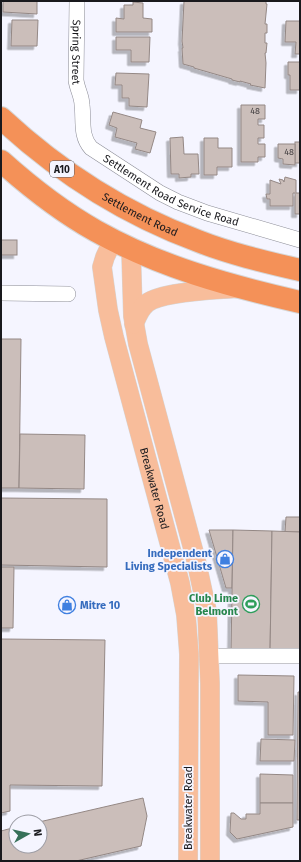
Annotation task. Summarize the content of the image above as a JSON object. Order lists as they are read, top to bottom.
{
  "streets": {
    "highway": ["A10", "Settlement Road"],
    "main road": ["Breakwater Road"],
    "street": ["Spring Street", "Settlement Road Service Road"]
  },
  "crossings": [
    ["Spring Street", "Settlement Road Service Road"]
  ],
  "places": {
    "shop": ["Independent Living Specialists", "Mitre 10"],
    "sports": ["Club Lime Belmont"]
  },
  "house_numbers": ["48", "48"],
  "north": "right"
}
